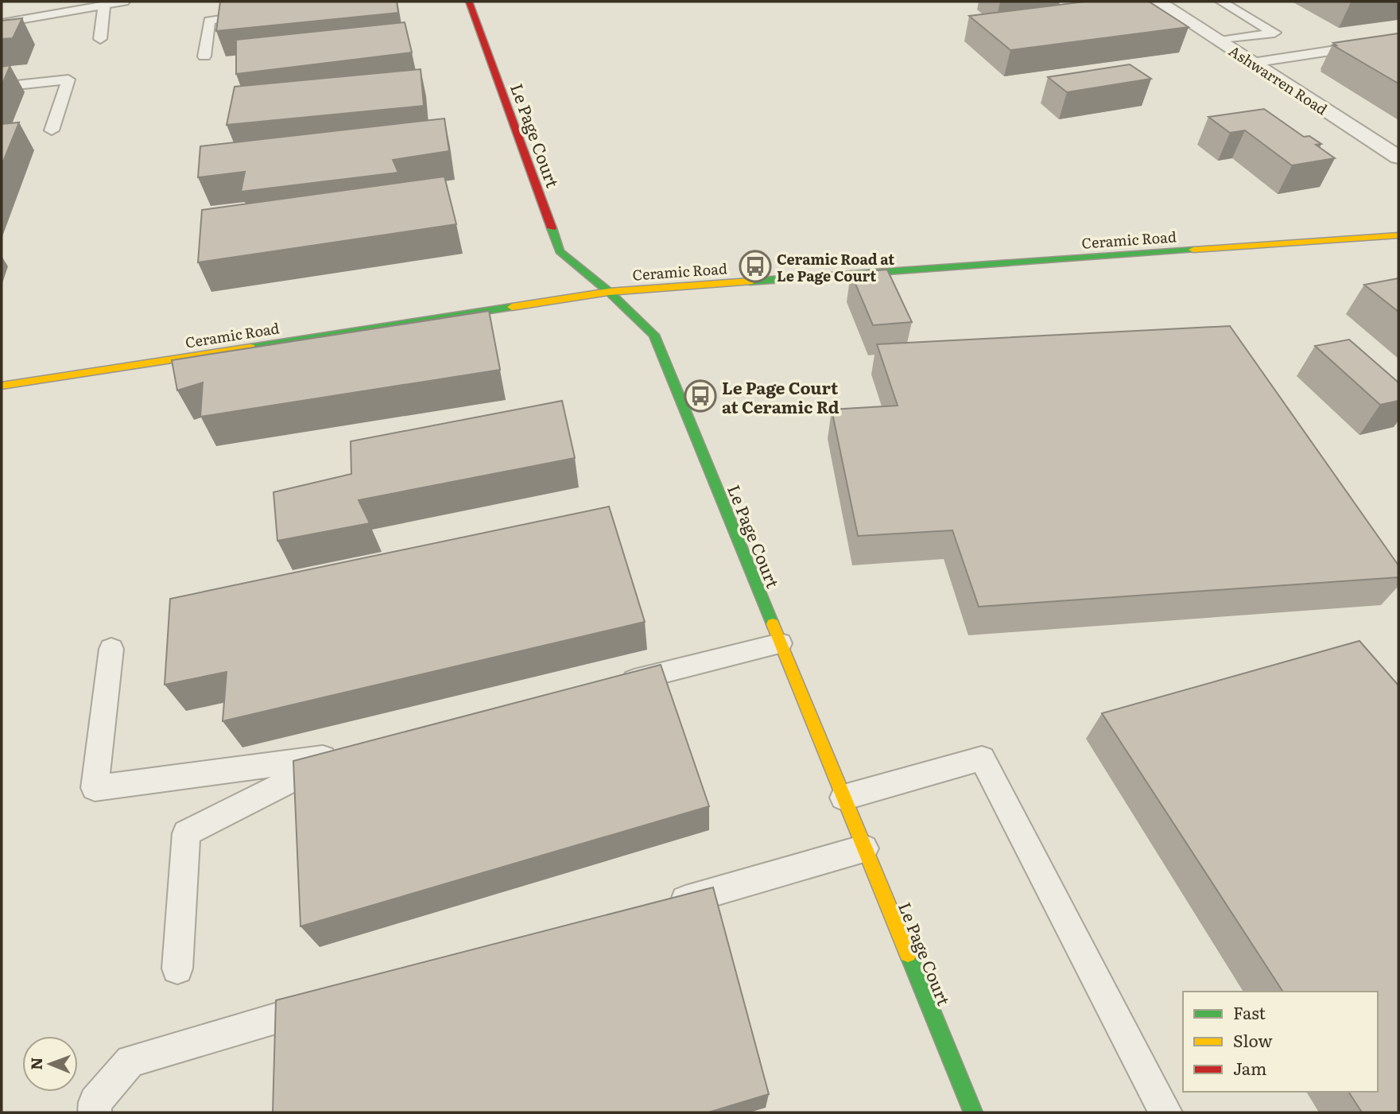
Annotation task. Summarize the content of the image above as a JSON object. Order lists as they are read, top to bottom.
{
  "streets": {
    "street": ["Ashwarren Road", "Le Page Court", "Ceramic Road"]
  },
  "crossings": [
    ["Le Page Court", "Ceramic Road"]
  ],
  "places": {
    "bus stop": ["Ceramic Road at Le Page Court", "Le Page Court at Ceramic Rd"]
  },
  "legend": ["Fast", "Slow", "Jam"],
  "north": "left"
}
